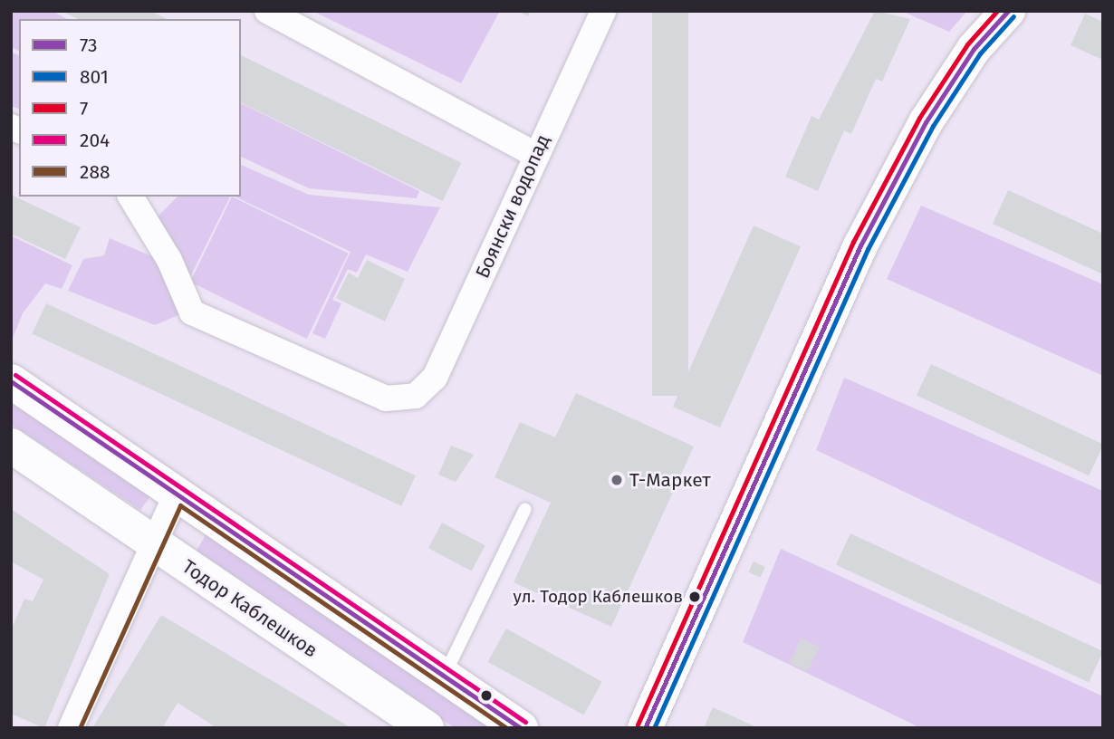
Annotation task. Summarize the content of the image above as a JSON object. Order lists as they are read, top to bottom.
{
  "streets": {
    "main road": ["Тодор Каблешков"],
    "street": ["Боянски водопад"]
  },
  "places": ["Т-Маркет", "ул. Тодор Каблешков"],
  "lines": [
    "transit line 73",
    "transit line 7",
    "transit line 801",
    "transit line 204",
    "transit line 288"
  ],
  "legend": [
    "73",
    "801",
    "7",
    "204",
    "288"
  ]
}
